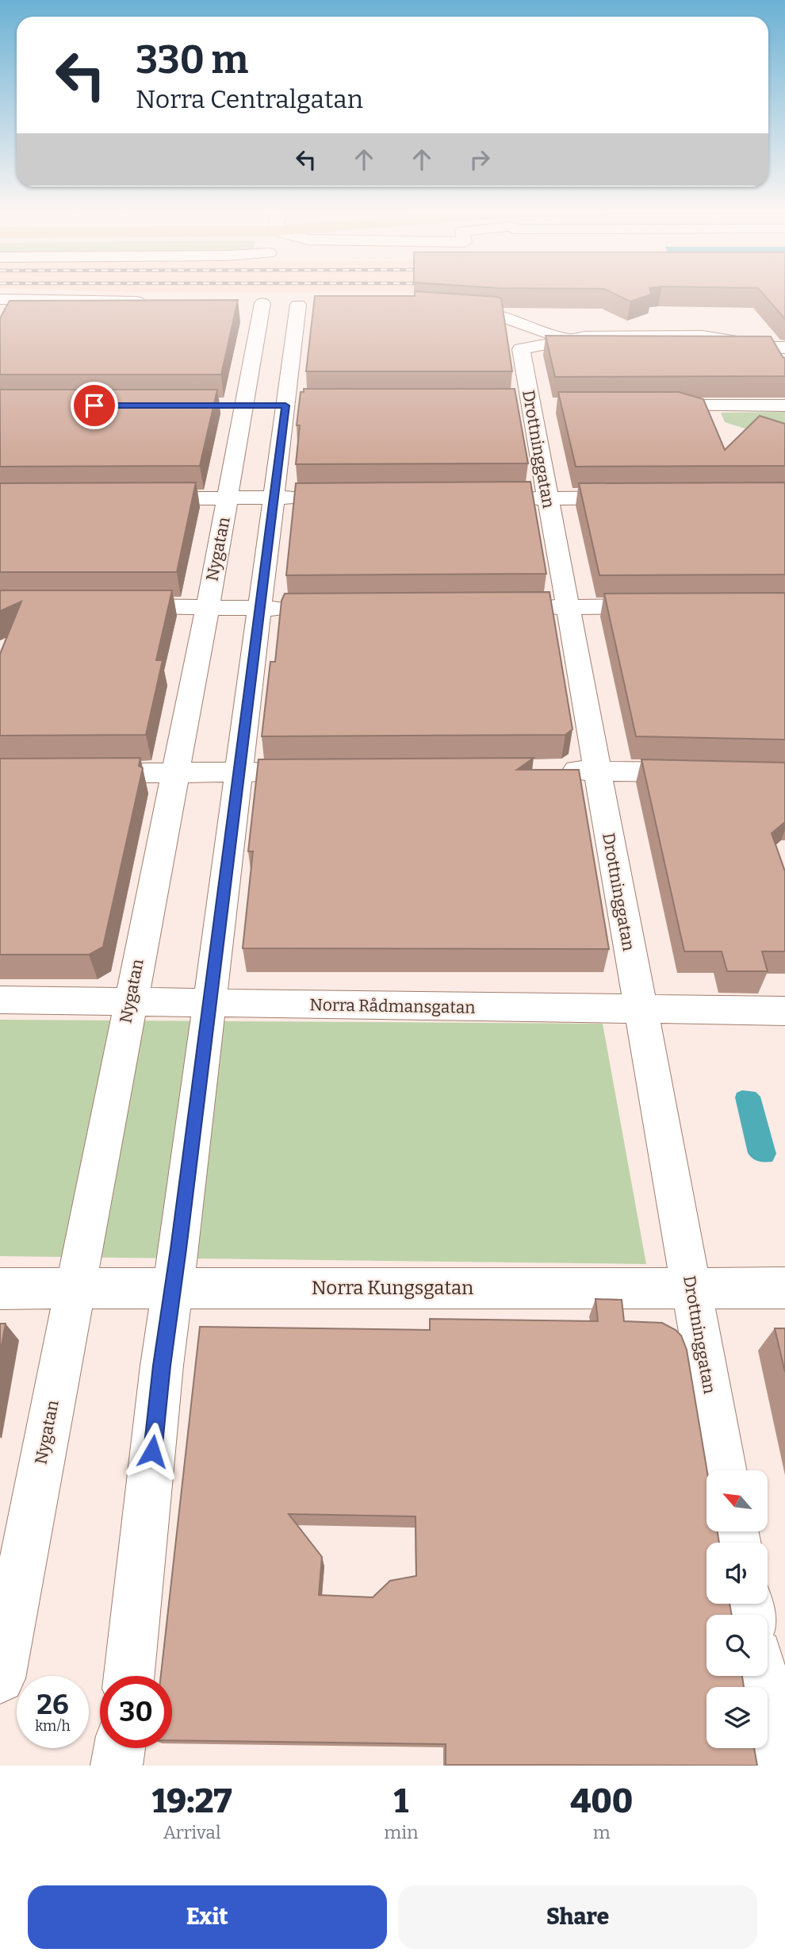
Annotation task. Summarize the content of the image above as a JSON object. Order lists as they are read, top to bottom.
{
  "streets": {
    "street": [
      "Drottninggatan",
      "Nygatan",
      "Norra Rådmansgatan",
      "Norra Kungsgatan"
    ]
  },
  "crossings": [
    ["Drottninggatan", "Norra Rådmansgatan"],
    ["Drottninggatan", "Norra Kungsgatan"],
    ["Nygatan", "Norra Rådmansgatan"],
    ["Nygatan", "Norra Kungsgatan"]
  ],
  "north": "top left",
  "page": {
    "turn": ["330 m", "Norra Centralgatan"],
    "speed": "26 km/h",
    "limit": "30",
    "eta": [
      "19:27",
      "Arrival",
      "1",
      "min",
      "400",
      "m"
    ],
    "buttons": ["Exit", "Share"]
  }
}
